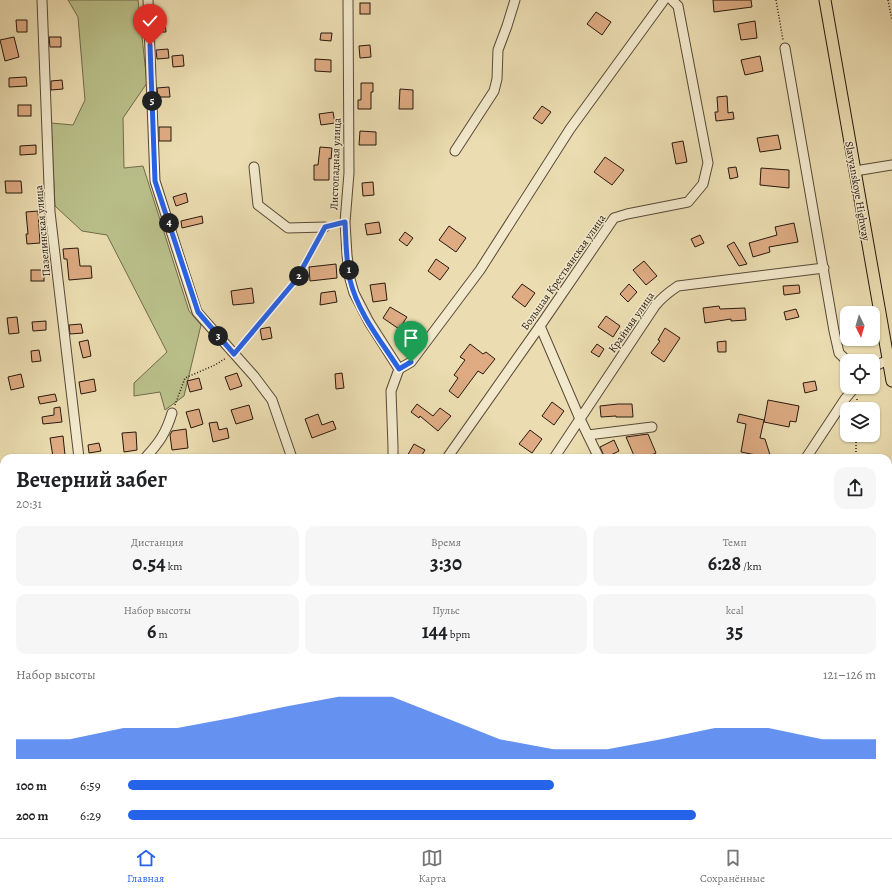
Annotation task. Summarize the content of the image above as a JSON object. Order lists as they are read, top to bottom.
{
  "streets": {
    "main road": ["Slavyanskoye Highway"],
    "street": [
      "Листопадная улица",
      "Пазелинская улица",
      "Большая Крестьянская улица",
      "Крайняя улица"
    ]
  },
  "north": "bottom",
  "page": {
    "pins": [
      "5",
      "4",
      "1",
      "2",
      "3"
    ],
    "heading": ["Вечерний забег", "20:31"],
    "stats": [
      ["Дистанция", "0.54 km"],
      ["Время", "3:30"],
      ["Темп", "6:28 /km"],
      ["Набор высоты", "6 m"],
      ["Пульс", "144 bpm"],
      ["kcal", "35"]
    ],
    "chart": ["Набор высоты", "121–126 m"],
    "list": [
      {
        "name": "100 m",
        "note": "6:59"
      },
      {
        "name": "200 m",
        "note": "6:29"
      }
    ],
    "tabs": ["Главная", "Карта", "Сохранённые"]
  }
}
